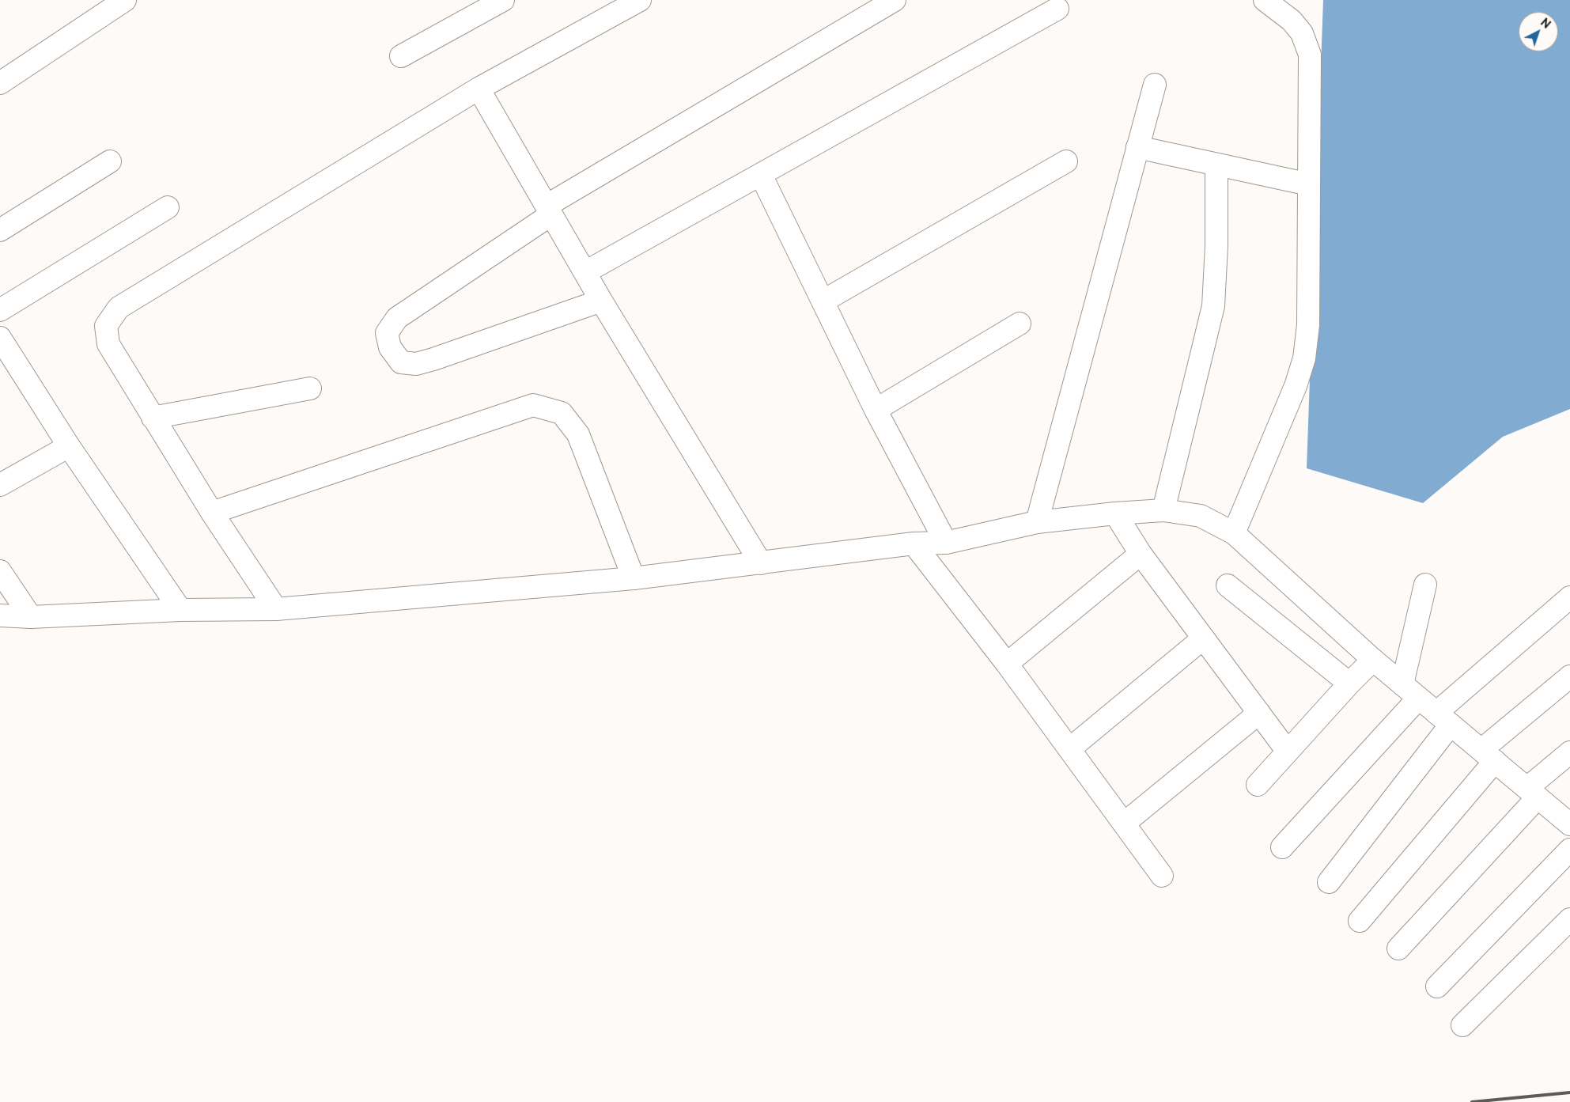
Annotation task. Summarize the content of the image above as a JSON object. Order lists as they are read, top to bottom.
{
  "north": "top right"
}
